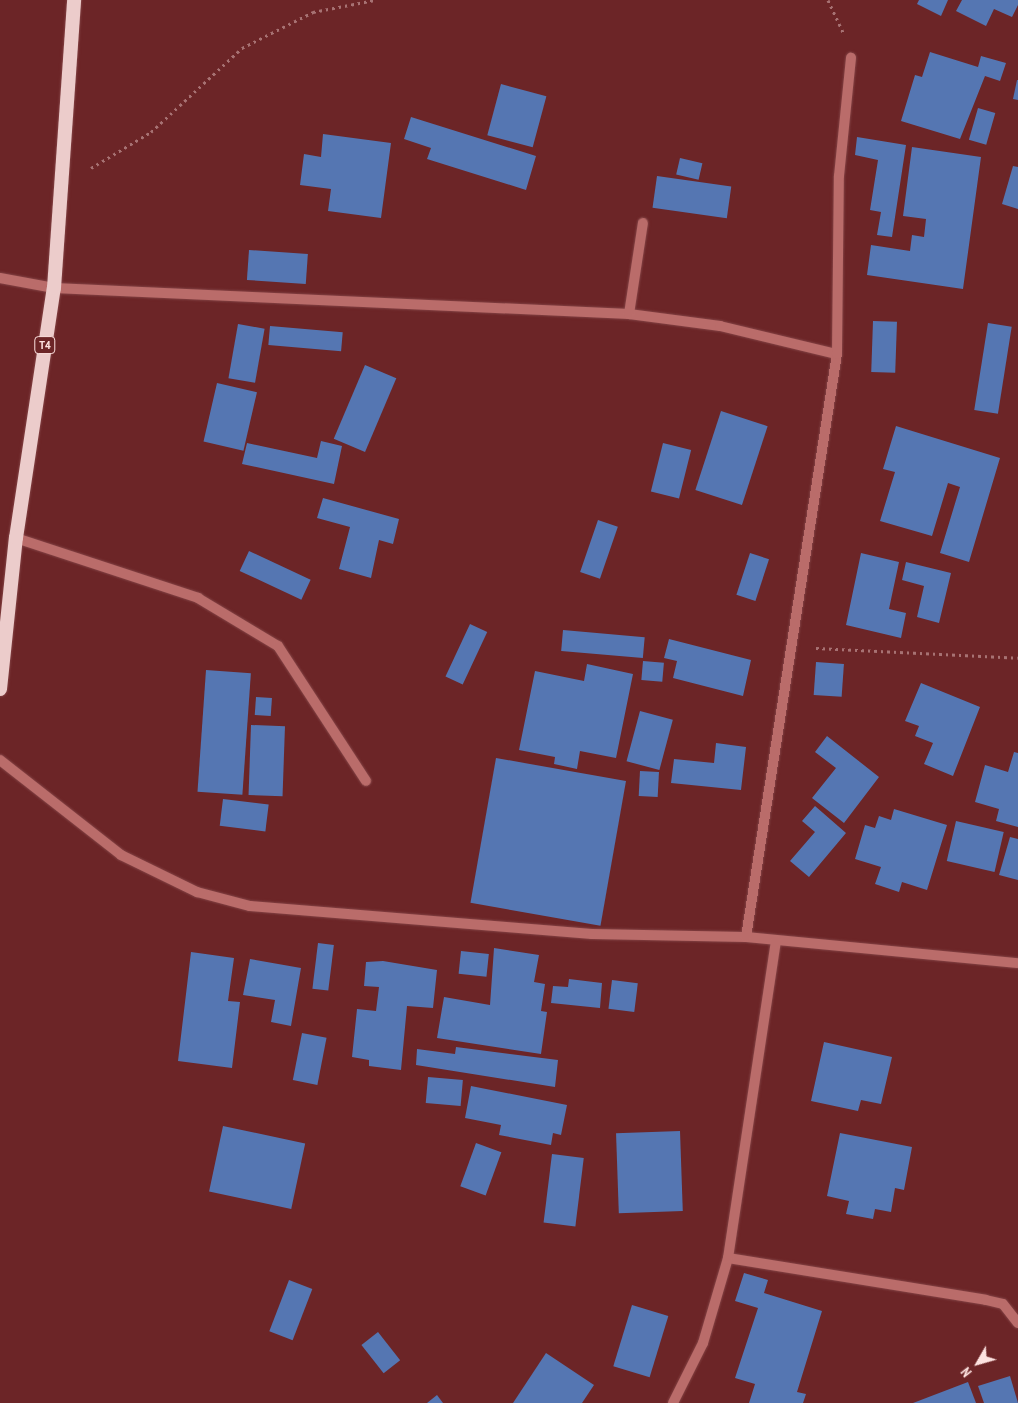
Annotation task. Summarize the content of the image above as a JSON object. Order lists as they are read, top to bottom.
{
  "streets": {
    "highway": ["T4"]
  },
  "north": "bottom left"
}
